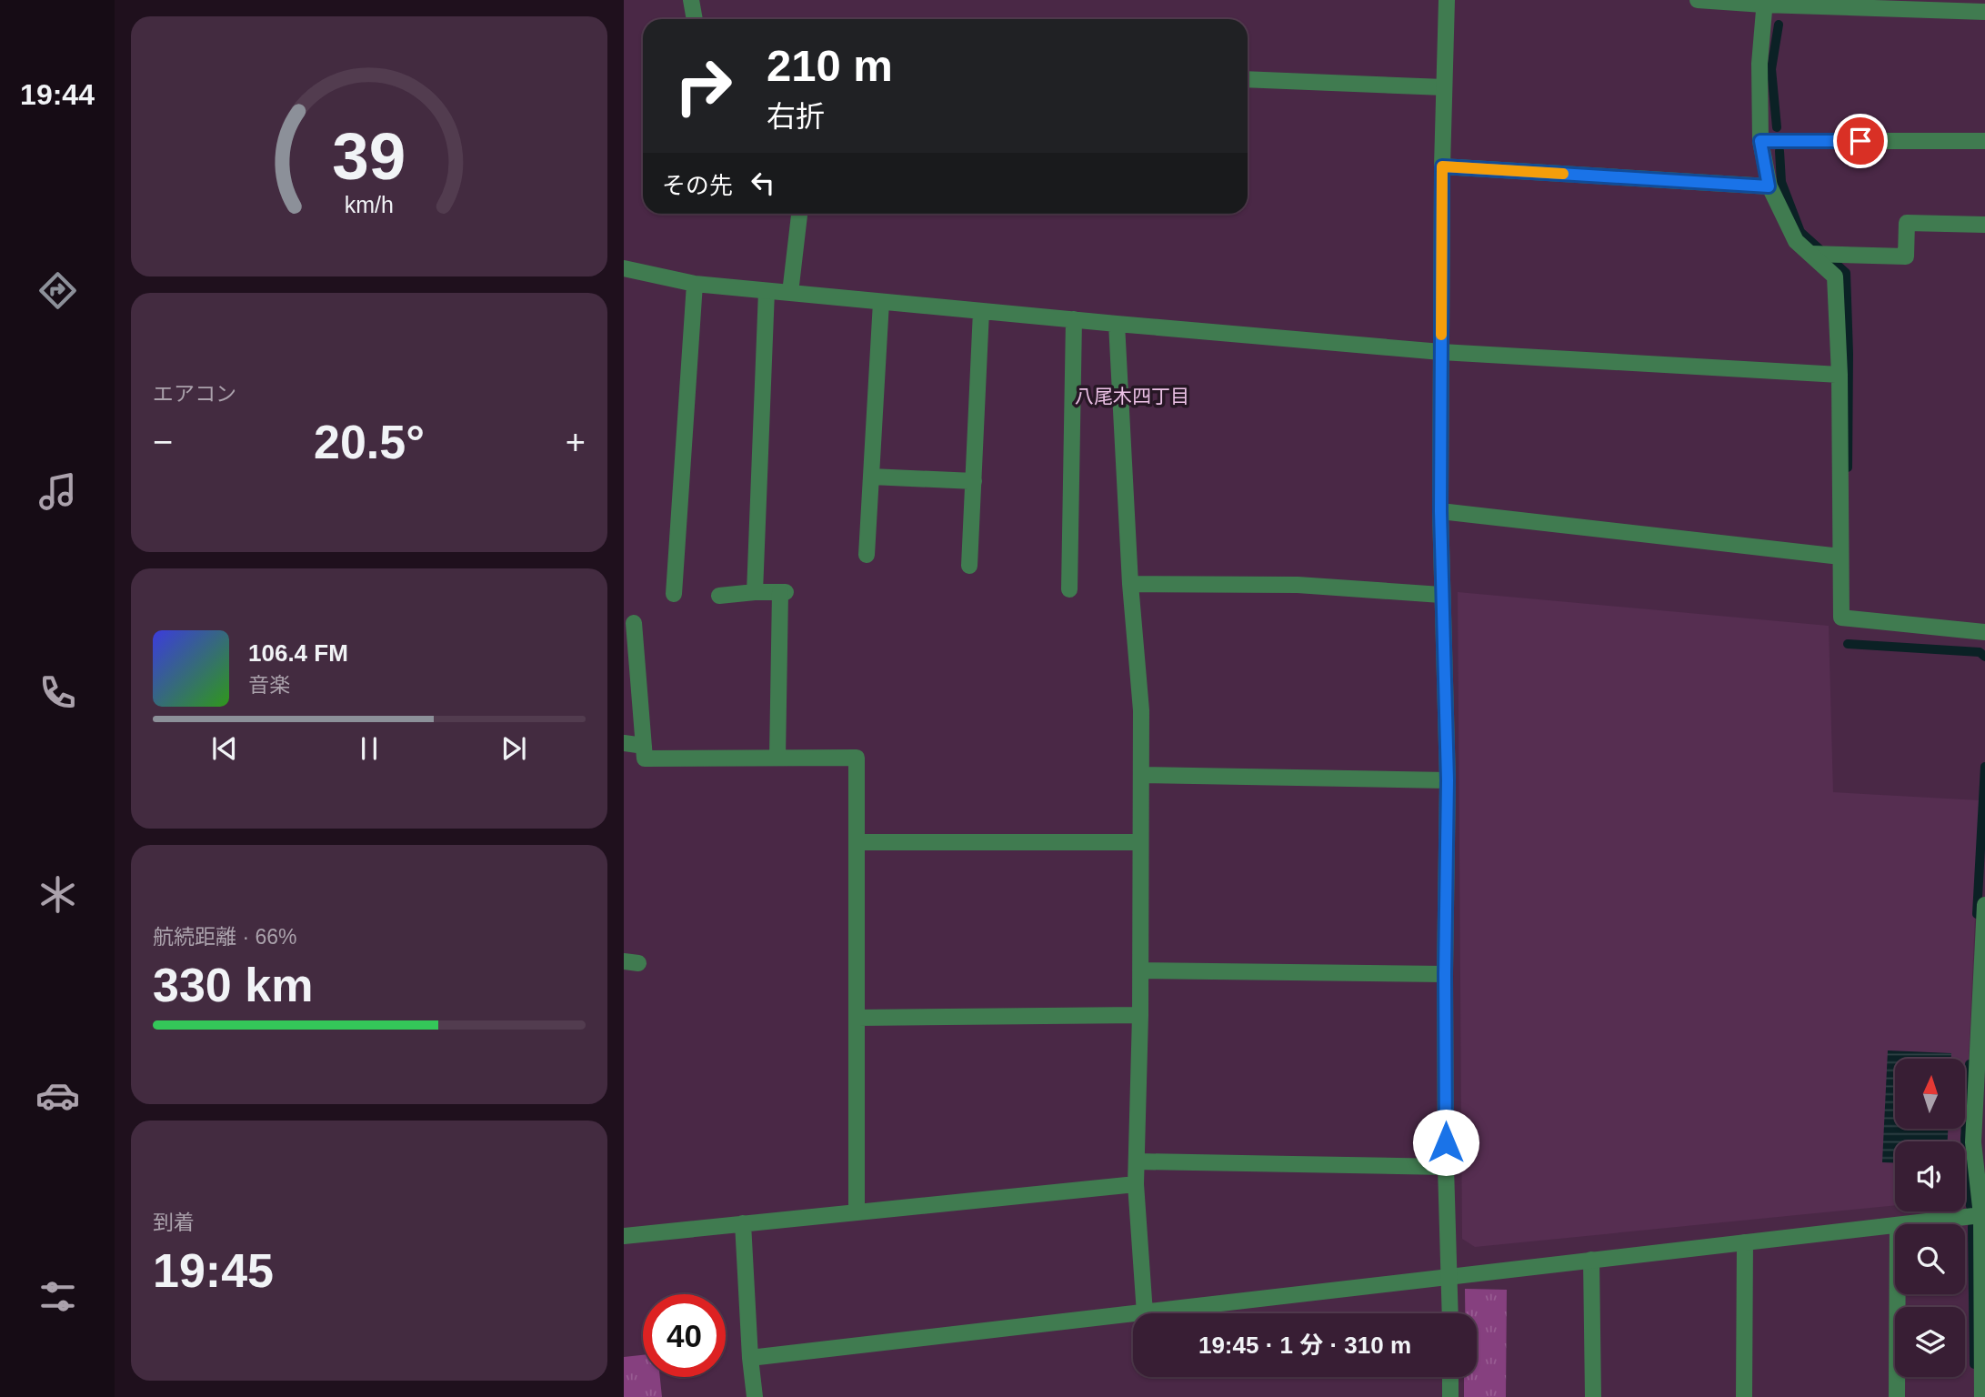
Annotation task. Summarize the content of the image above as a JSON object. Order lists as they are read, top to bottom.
{
  "districts": ["八尾木四丁目"],
  "north": "top",
  "page": {
    "tabs": "19:44",
    "turn": ["210 m", "右折"],
    "then": "その先",
    "tile": [
      "エアコン",
      ["航続距離 · 66%", "330 km"],
      ["到着", "19:45"]
    ],
    "heat": ["−", "20.5°", "+"],
    "song": ["106.4 FM", "音楽"],
    "limit": "40",
    "trip": "19:45 · 1 分 · 310 m",
    "gauge": ["39", "km/h"]
  }
}
